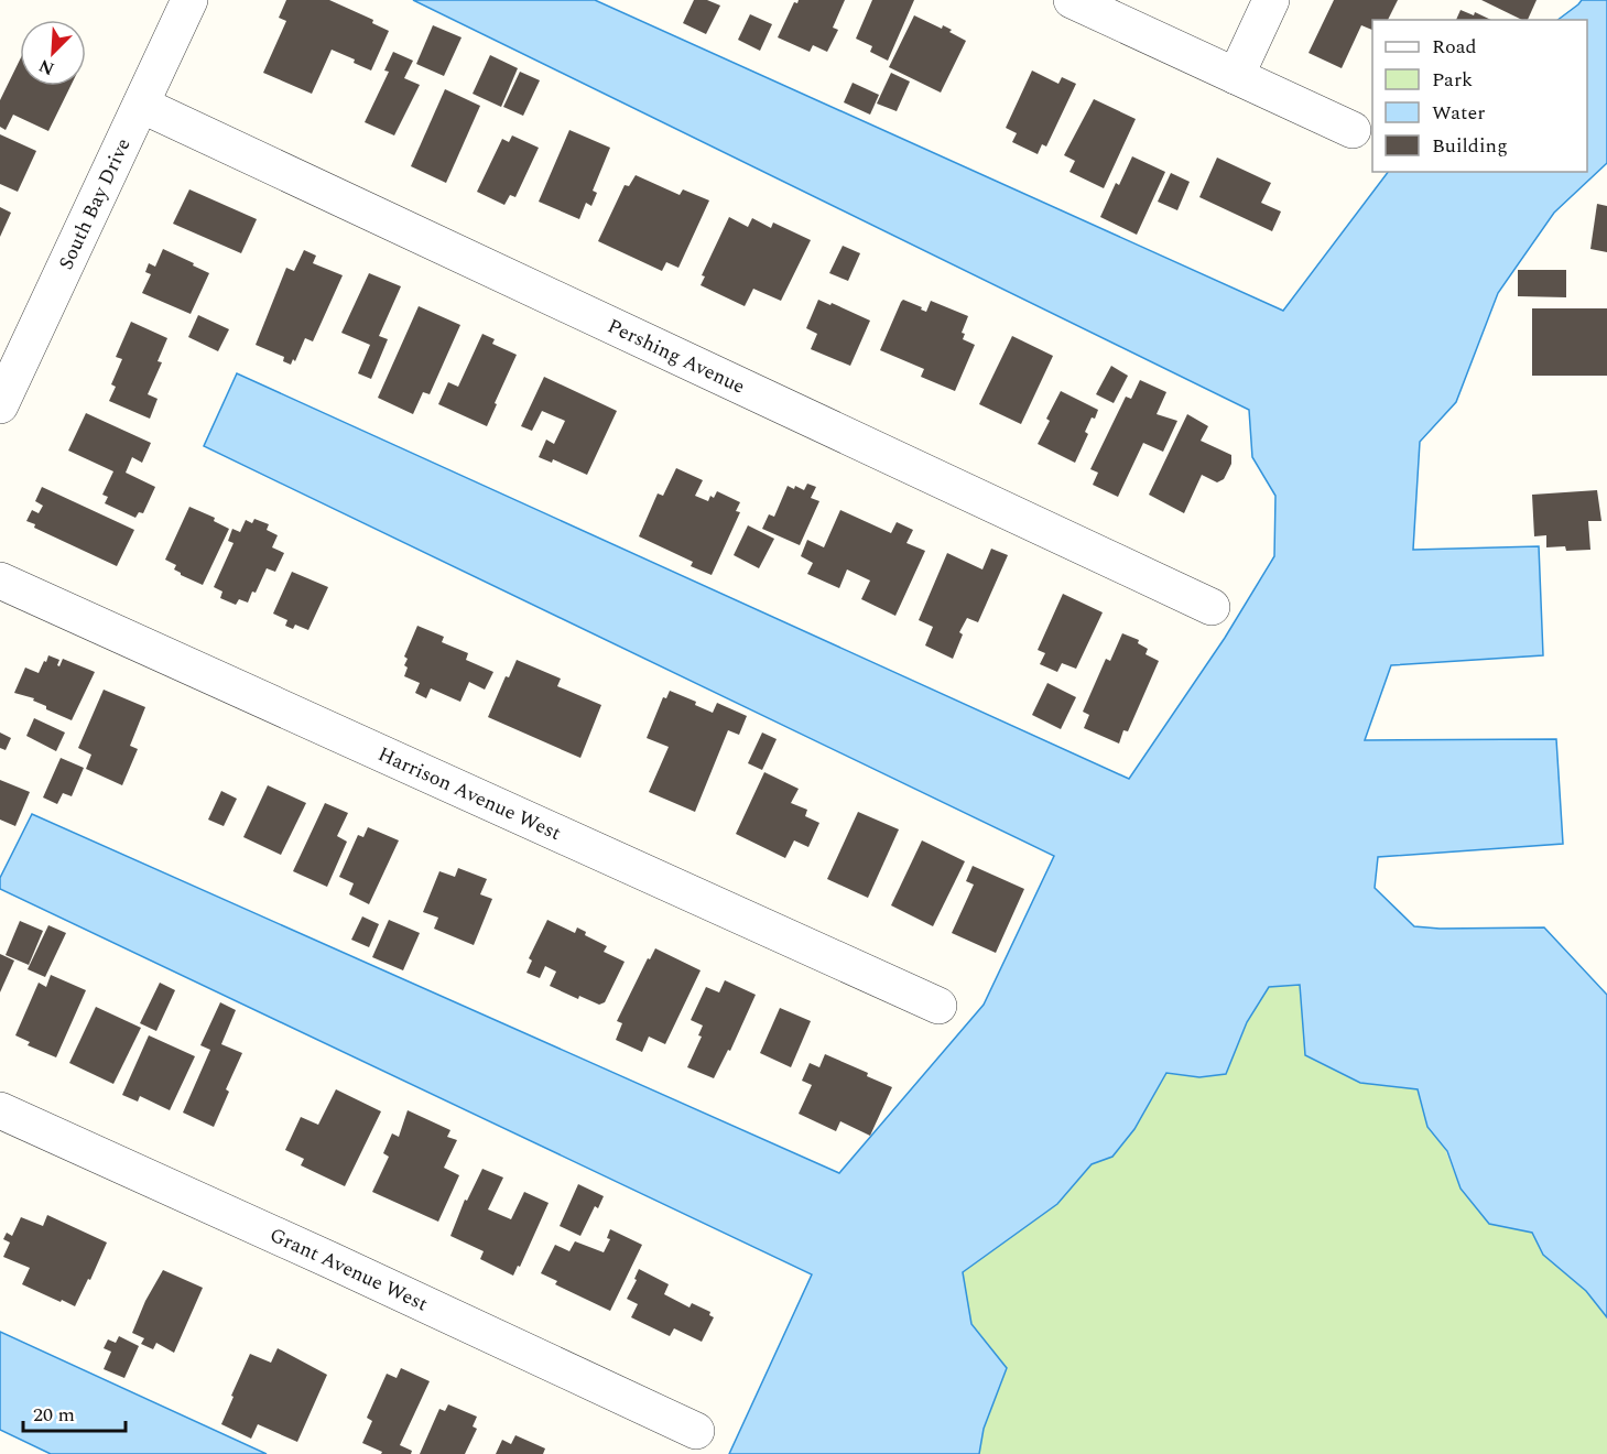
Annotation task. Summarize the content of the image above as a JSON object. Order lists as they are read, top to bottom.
{
  "streets": {
    "street": [
      "South Bay Drive",
      "Pershing Avenue",
      "Harrison Avenue West",
      "Grant Avenue West"
    ]
  },
  "crossings": [
    ["South Bay Drive", "Pershing Avenue"]
  ],
  "legend": [
    "Road",
    "Park",
    "Water",
    "Building"
  ],
  "scale_bar": "20 m",
  "north": "bottom left"
}
